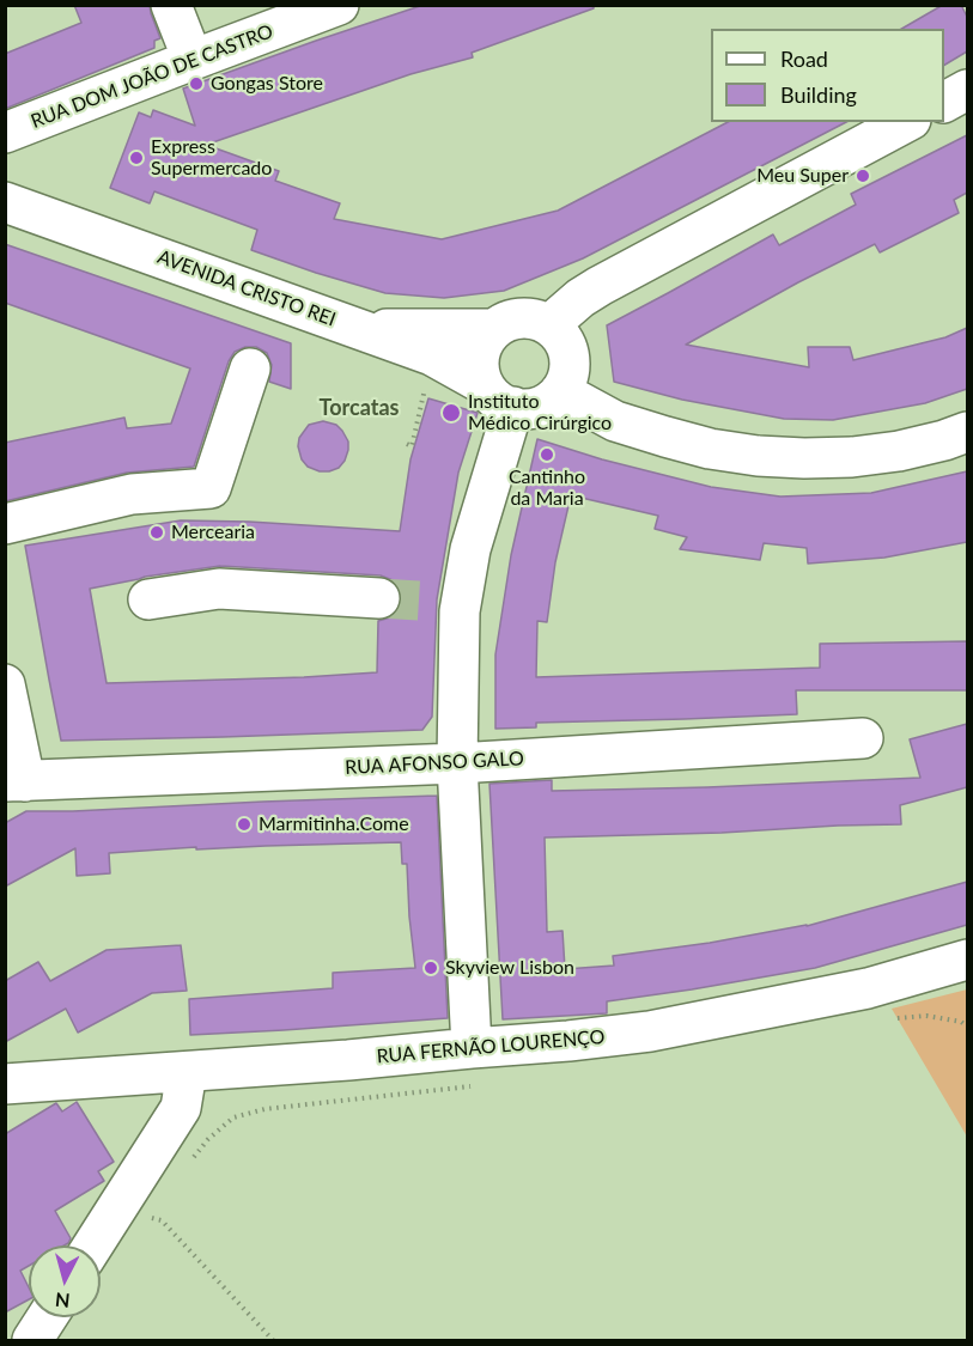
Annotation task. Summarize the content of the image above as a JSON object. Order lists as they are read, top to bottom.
{
  "streets": {
    "street": [
      "RUA DOM JOÃO DE CASTRO",
      "AVENIDA CRISTO REI",
      "RUA AFONSO GALO",
      "RUA FERNÃO LOURENÇO"
    ]
  },
  "districts": ["Torcatas"],
  "places": [
    "Gongas Store",
    "Express Supermercado",
    "Meu Super",
    "Instituto Médico Cirúrgico",
    "Cantinho da Maria",
    "Mercearia",
    "Marmitinha.Come",
    "Skyview Lisbon"
  ],
  "legend": ["Road", "Building"],
  "north": "bottom"
}
